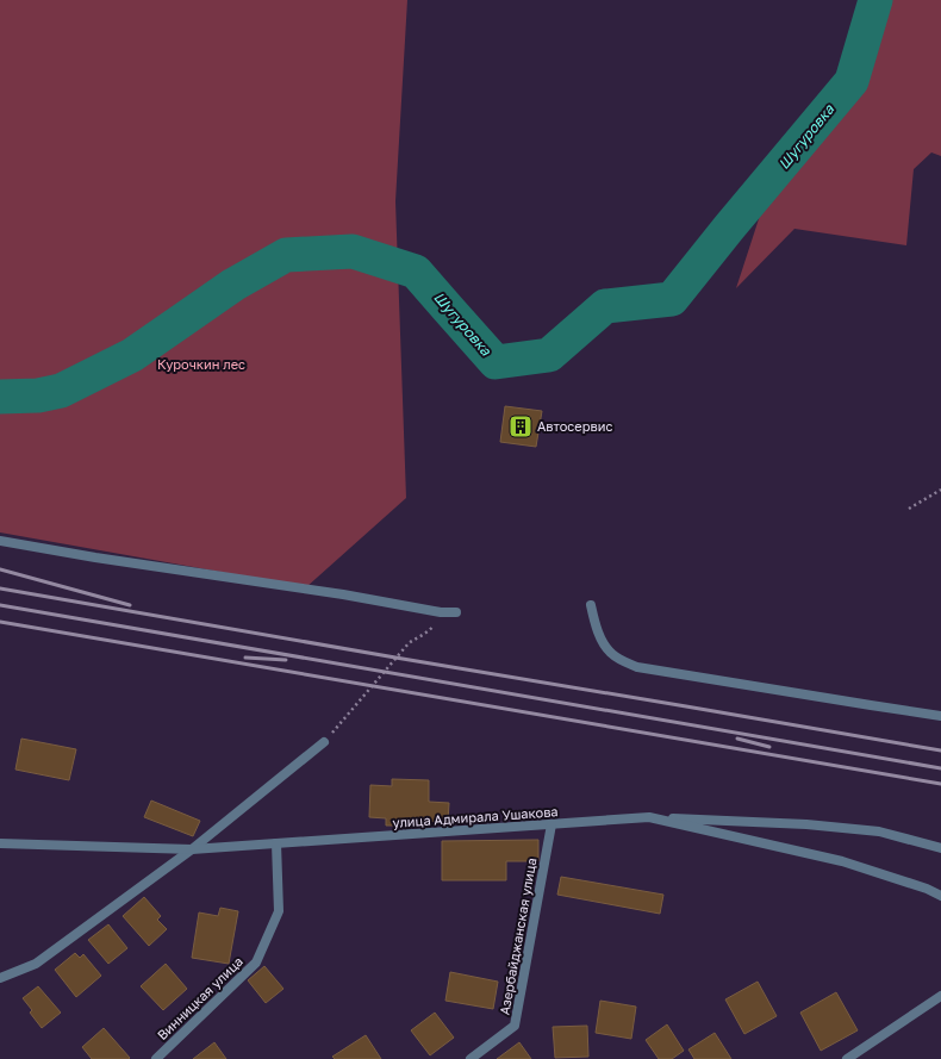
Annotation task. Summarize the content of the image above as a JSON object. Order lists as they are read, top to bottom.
{
  "streets": {
    "street": ["улица Адмирала Ушакова", "Азербайджанская улица", "Винницкая улица"]
  },
  "crossings": [
    ["улица Адмирала Ушакова", "Азербайджанская улица"],
    ["улица Адмирала Ушакова", "Винницкая улица"]
  ],
  "water": ["Шугуровка"],
  "parks": ["Курочкин лес"],
  "places": {
    "building": ["Автосервис"]
  }
}
